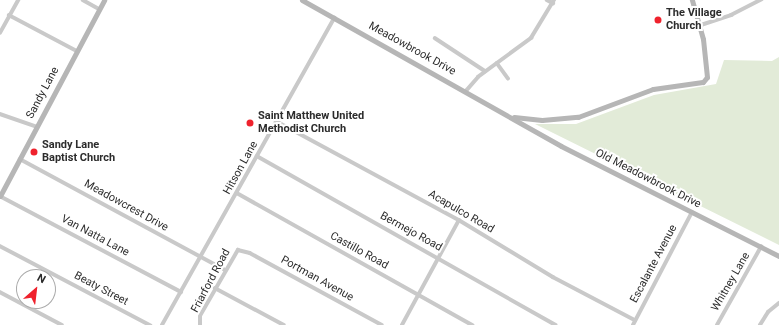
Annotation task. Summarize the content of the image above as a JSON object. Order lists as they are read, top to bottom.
{
  "streets": {
    "main road": ["Meadowbrook Drive", "Sandy Lane", "Old Meadowbrook Drive"],
    "street": [
      "Hitson Lane",
      "Meadowcrest Drive",
      "Acapulco Road",
      "Bermejo Road",
      "Van Natta Lane",
      "Castillo Road",
      "Escalante Avenue",
      "Portman Avenue",
      "Friarford Road",
      "Whitney Lane",
      "Beaty Street"
    ]
  },
  "crossings": [
    ["Meadowbrook Drive", "Hitson Lane"],
    ["Meadowbrook Drive", "Old Meadowbrook Drive"],
    ["Sandy Lane", "Meadowcrest Drive"],
    ["Sandy Lane", "Van Natta Lane"],
    ["Hitson Lane", "Meadowcrest Drive"],
    ["Hitson Lane", "Acapulco Road"],
    ["Hitson Lane", "Bermejo Road"],
    ["Hitson Lane", "Van Natta Lane"],
    ["Hitson Lane", "Castillo Road"],
    ["Old Meadowbrook Drive", "Escalante Avenue"],
    ["Old Meadowbrook Drive", "Whitney Lane"],
    ["Meadowcrest Drive", "Friarford Road"],
    ["Acapulco Road", "Escalante Avenue"],
    ["Portman Avenue", "Friarford Road"]
  ],
  "places": ["The Village Church", "Saint Matthew United Methodist Church", "Sandy Lane Baptist Church"],
  "north": "top right"
}
